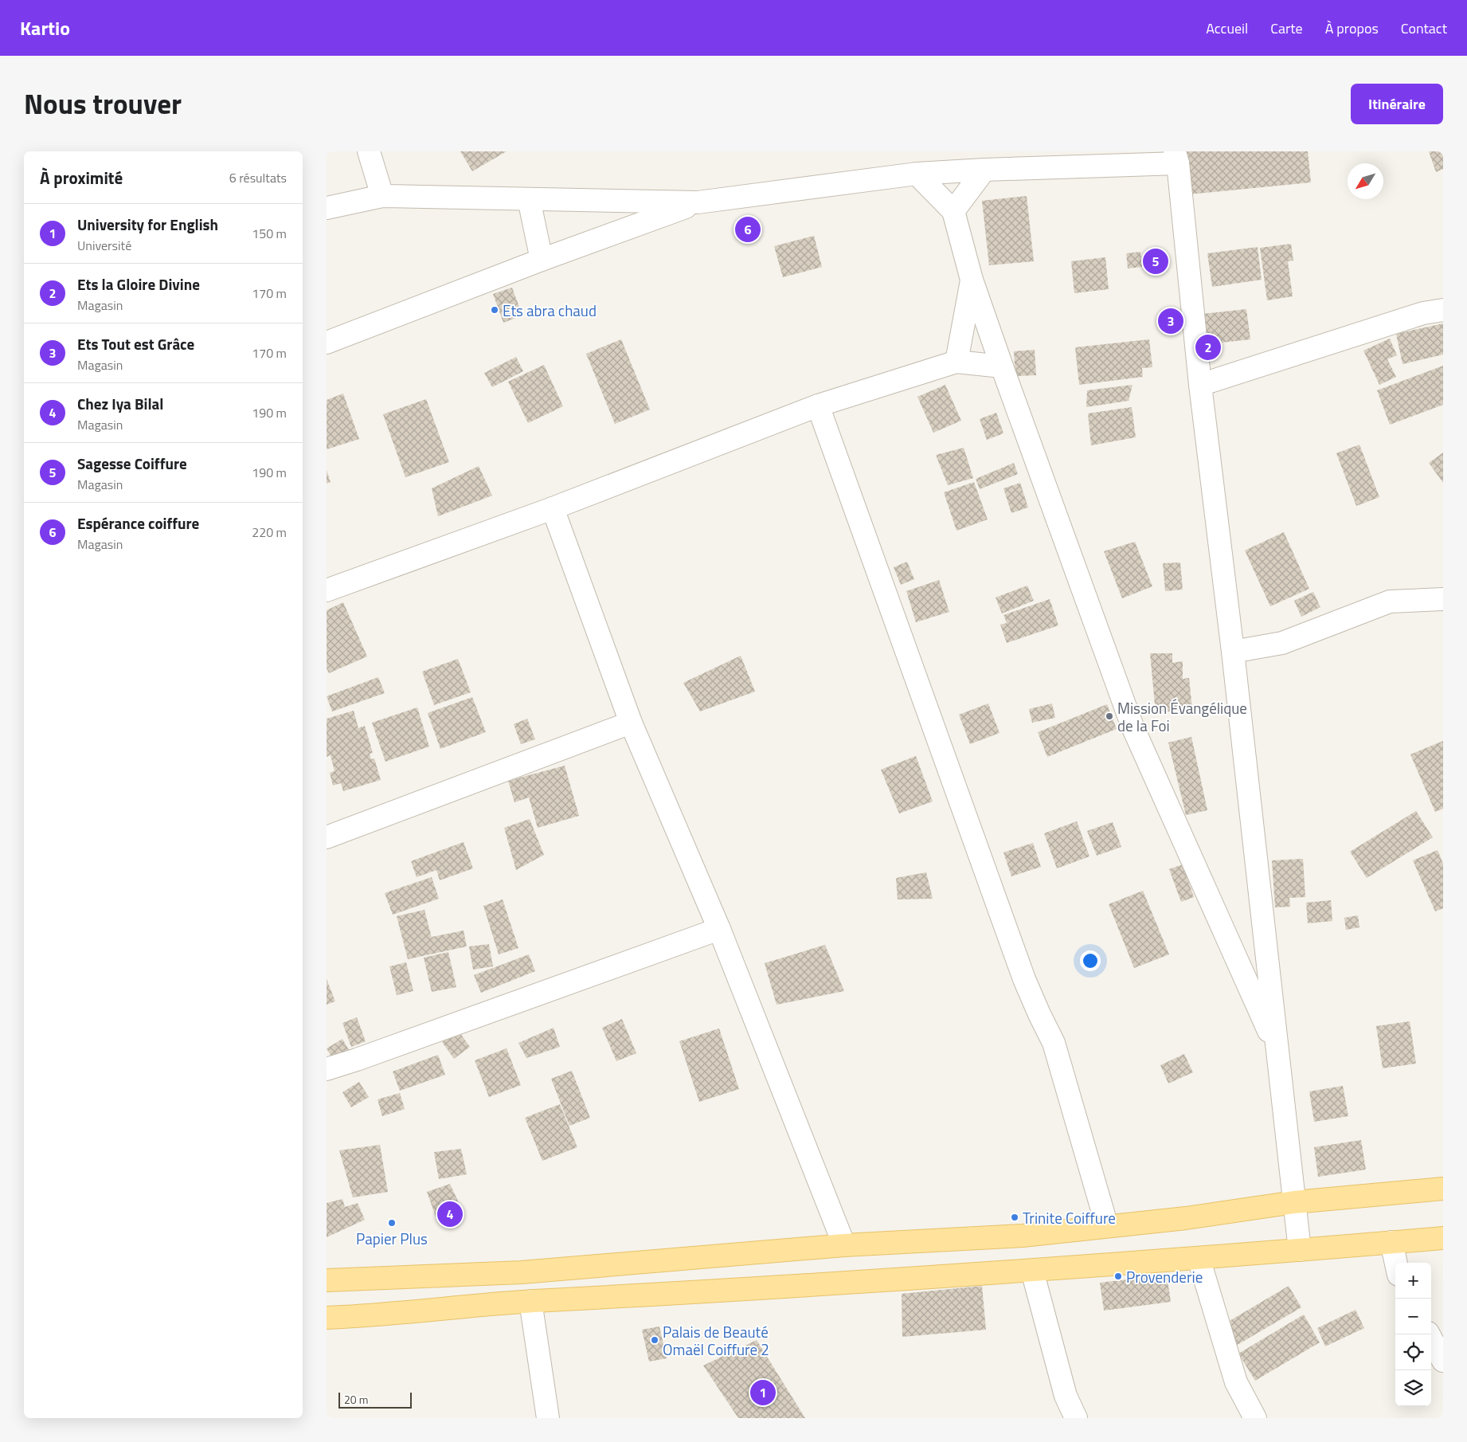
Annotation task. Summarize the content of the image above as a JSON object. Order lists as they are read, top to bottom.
{
  "places": [
    "Ets abra chaud",
    "Mission Évangélique de la Foi",
    "Trinite Coiffure",
    "Papier Plus",
    "Provenderie",
    "Palais de Beauté Omaël Coiffure 2"
  ],
  "scale_bar": "20 m",
  "north": "bottom left",
  "page": {
    "header": "Kartio",
    "nav": [
      "Accueil",
      "Carte",
      "À propos",
      "Contact"
    ],
    "title": "Nous trouver",
    "buttons": "Itinéraire",
    "heading": ["À proximité", "6 résultats"],
    "list": [
      {
        "mark": "1",
        "name": "University for English",
        "note": "Université",
        "value": "150 m"
      },
      {
        "mark": "2",
        "name": "Ets la Gloire Divine",
        "note": "Magasin",
        "value": "170 m"
      },
      {
        "mark": "3",
        "name": "Ets Tout est Grâce",
        "note": "Magasin",
        "value": "170 m"
      },
      {
        "mark": "4",
        "name": "Chez Iya Bilal",
        "note": "Magasin",
        "value": "190 m"
      },
      {
        "mark": "5",
        "name": "Sagesse Coiffure",
        "note": "Magasin",
        "value": "190 m"
      },
      {
        "mark": "6",
        "name": "Espérance coiffure",
        "note": "Magasin",
        "value": "220 m"
      }
    ],
    "pins": [
      "6",
      "5",
      "3",
      "2",
      "4",
      "1"
    ],
    "map_buttons": ["+", "−"],
    "scale": "20 m"
  }
}
